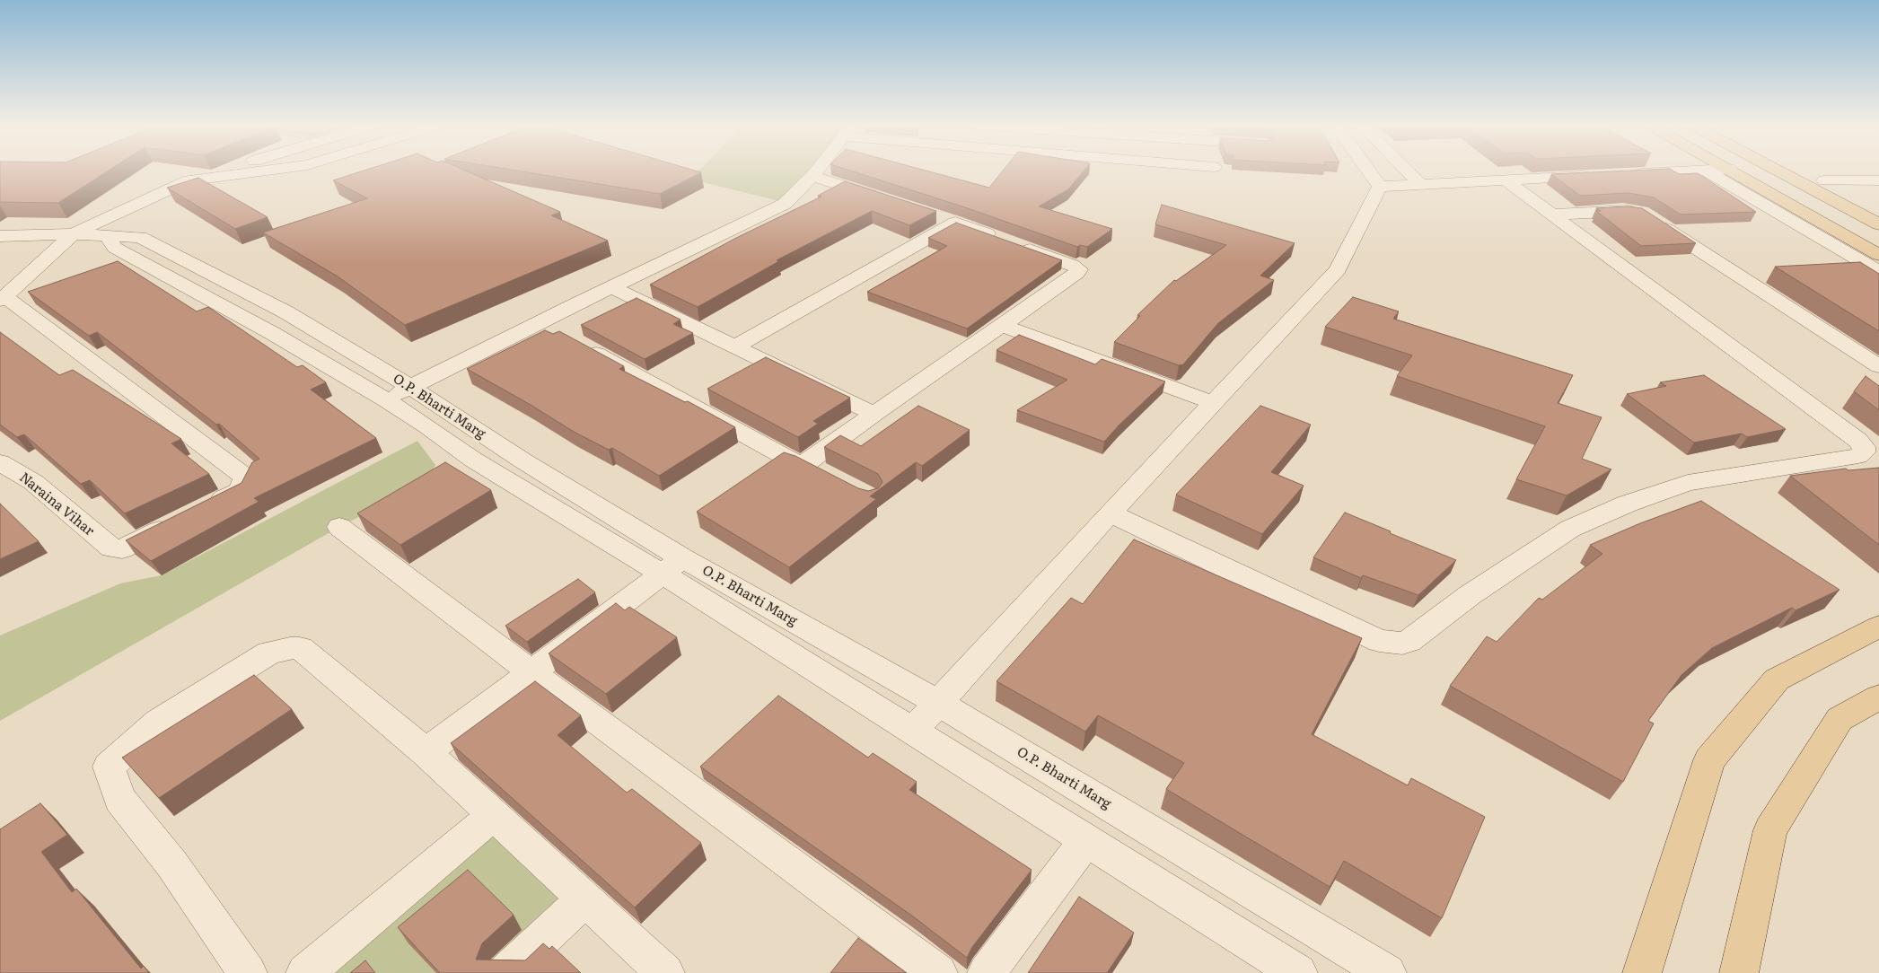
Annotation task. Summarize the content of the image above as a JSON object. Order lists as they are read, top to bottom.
{
  "streets": {
    "street": ["O.P. Bharti Marg", "Naraina Vihar"]
  }
}
